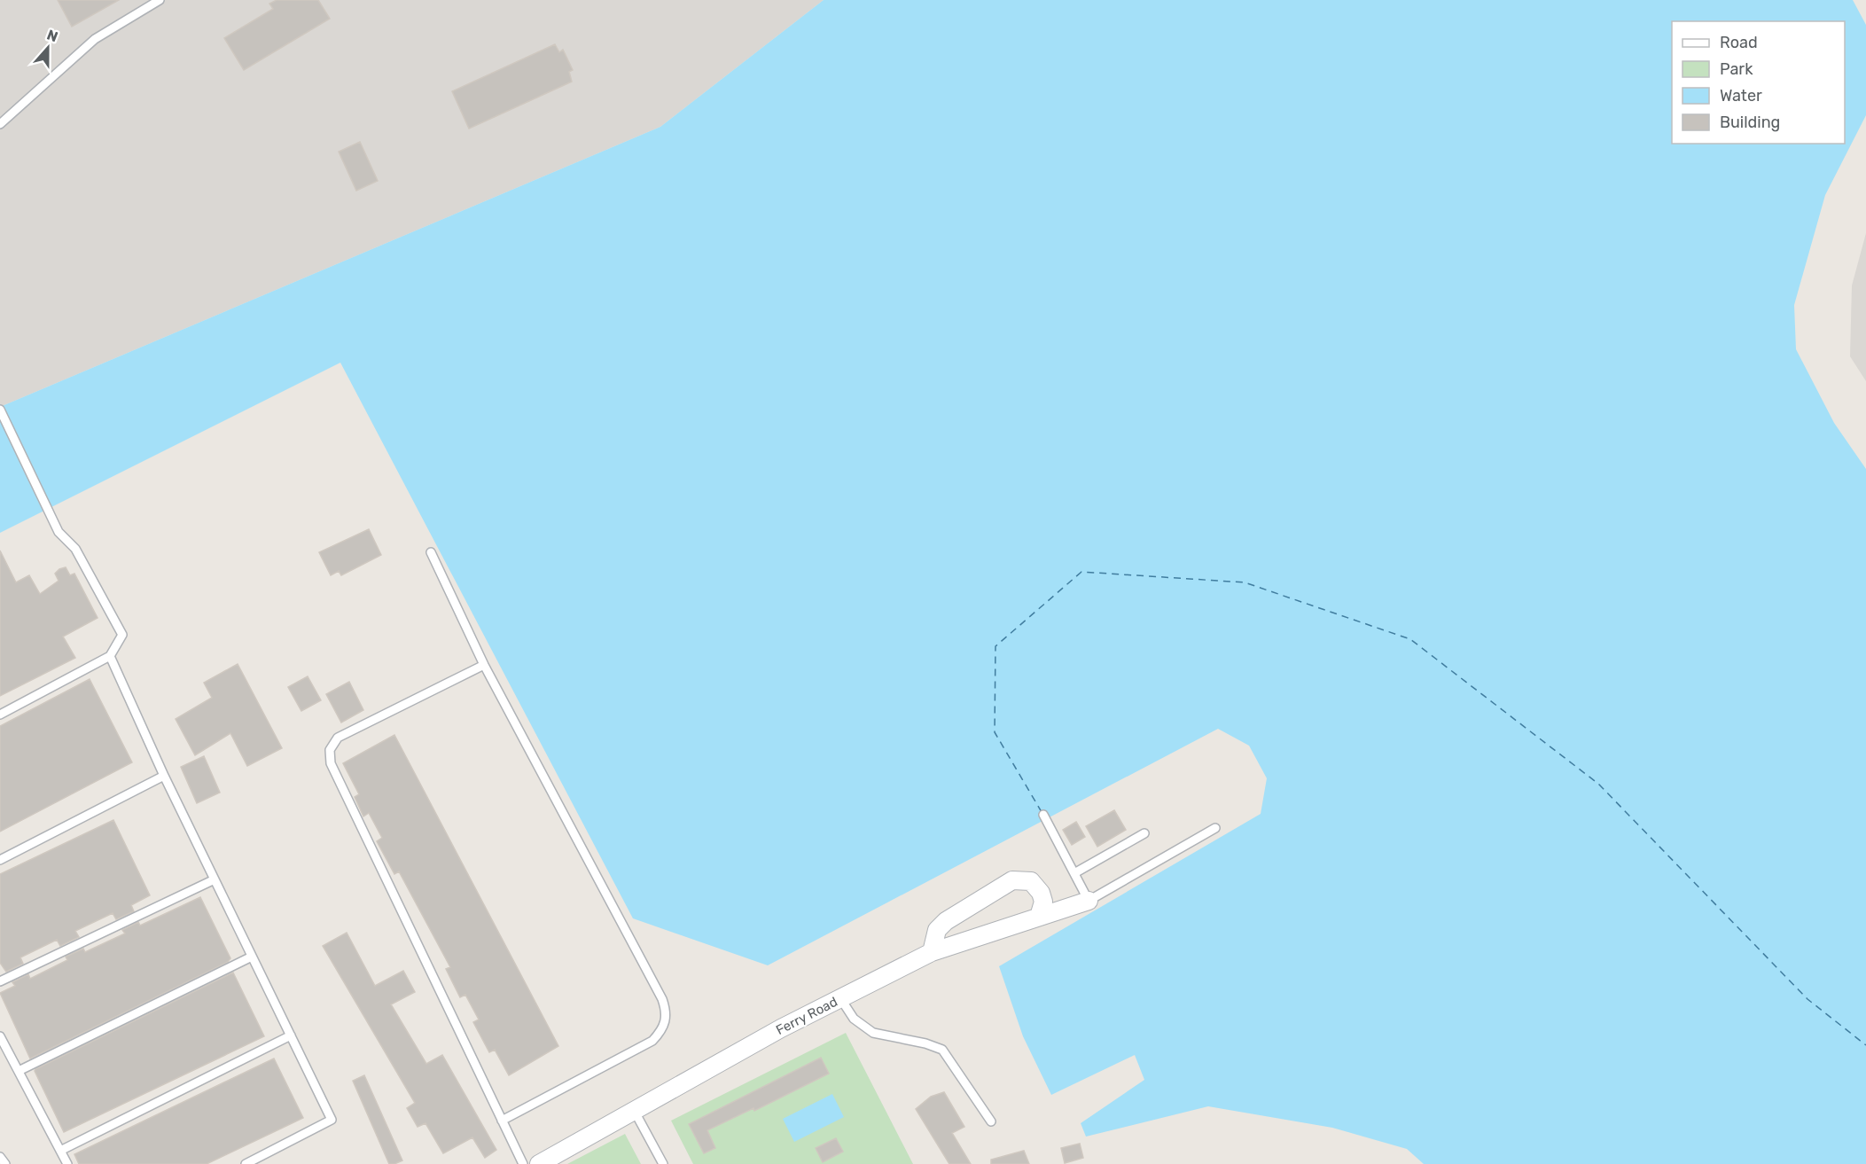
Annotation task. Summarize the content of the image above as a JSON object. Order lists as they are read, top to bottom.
{
  "streets": {
    "street": ["Ferry Road"]
  },
  "legend": [
    "Road",
    "Park",
    "Water",
    "Building"
  ],
  "north": "top"
}
